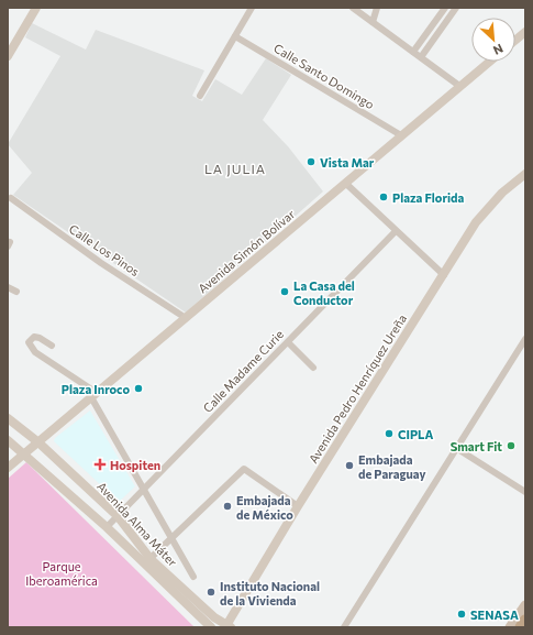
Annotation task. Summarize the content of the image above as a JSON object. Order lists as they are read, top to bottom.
{
  "streets": {
    "main road": ["Avenida Simón Bolívar", "Avenida Pedro Henríquez Ureña", "Avenida Alma Máter"],
    "street": ["Calle Santo Domingo", "Calle Los Pinos", "Calle Madame Curie"]
  },
  "crossings": [
    ["Calle Santo Domingo", "Avenida Simón Bolívar"],
    ["Calle Los Pinos", "Avenida Simón Bolívar"],
    ["Avenida Simón Bolívar", "Avenida Alma Máter"],
    ["Calle Madame Curie", "Avenida Alma Máter"],
    ["Avenida Pedro Henríquez Ureña", "Avenida Alma Máter"]
  ],
  "districts": ["LA JULIA"],
  "parks": ["Parque Iberoamérica"],
  "places": {
    "other": [
      "Vista Mar",
      "Plaza Florida",
      "La Casa del Conductor",
      "Plaza Inroco",
      "CIPLA",
      "Smart Fit",
      "Embajada de Paraguay",
      "Embajada de México",
      "Instituto Nacional de la Vivienda",
      "SENASA"
    ],
    "health": ["Hospiten"]
  },
  "north": "bottom right"
}
